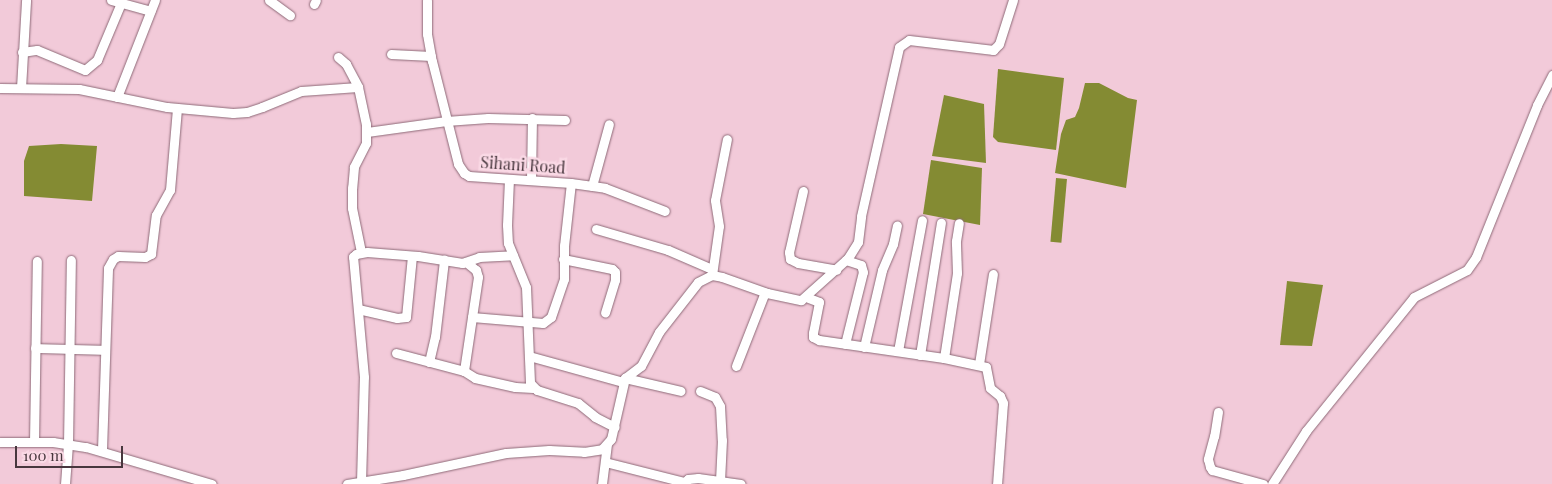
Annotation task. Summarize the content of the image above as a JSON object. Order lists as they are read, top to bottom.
{
  "streets": {
    "street": ["Sihani Road"]
  },
  "scale_bar": "100 m"
}
